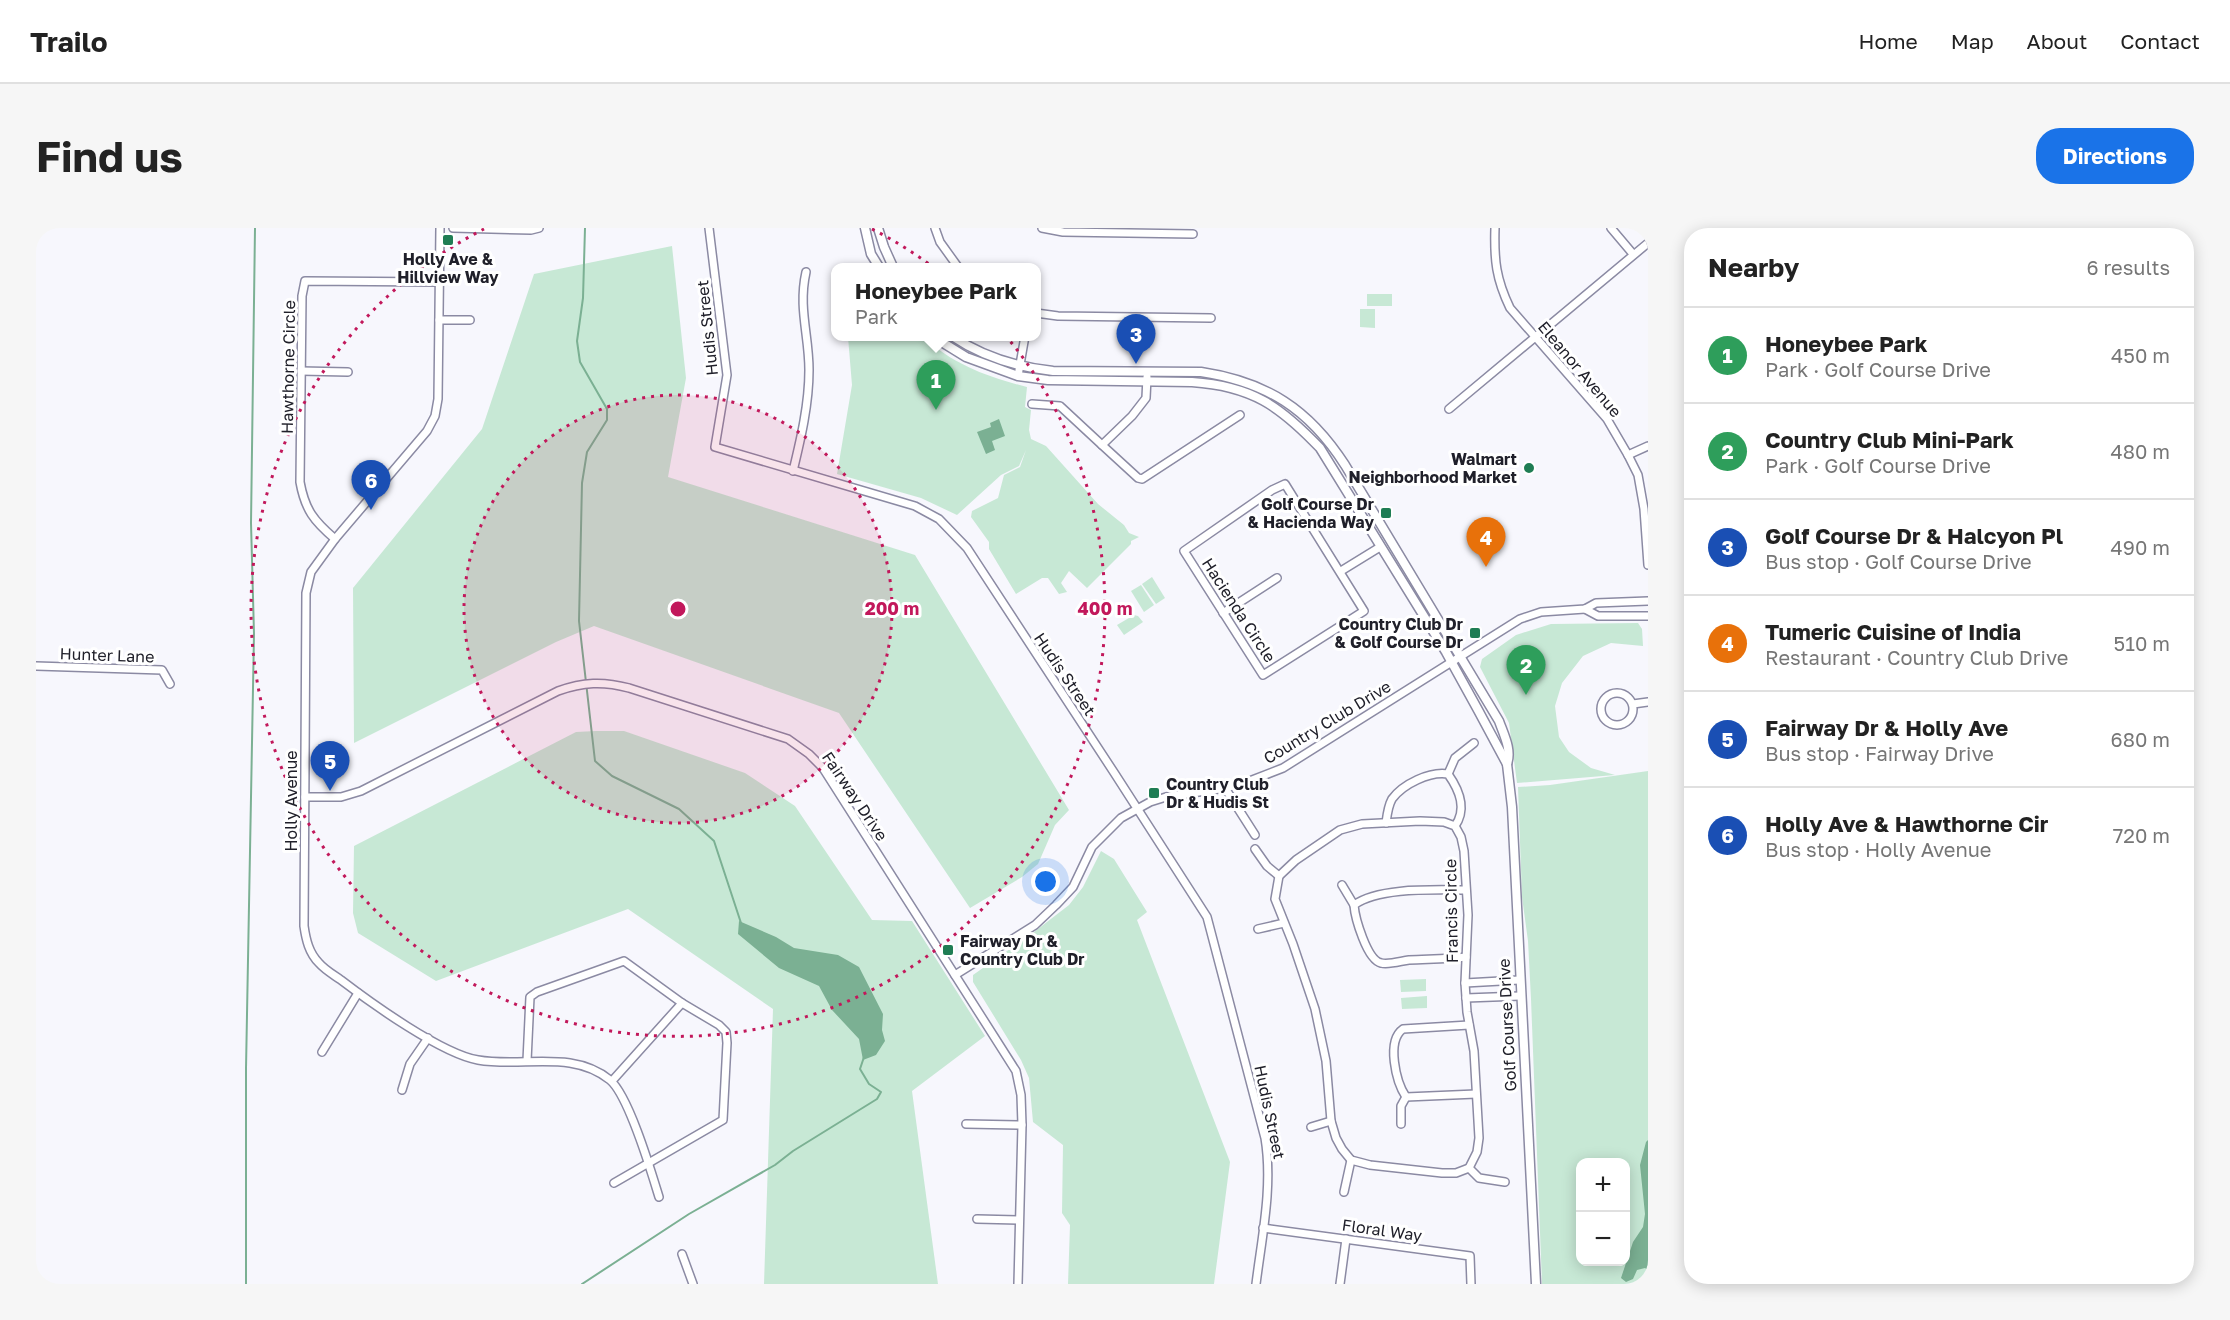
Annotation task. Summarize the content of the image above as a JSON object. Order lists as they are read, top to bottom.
{
  "streets": {
    "street": [
      "Hudis Street",
      "Hawthorne Circle",
      "Eleanor Avenue",
      "Hacienda Circle",
      "Hunter Lane",
      "Country Club Drive",
      "Fairway Drive",
      "Holly Avenue",
      "Francis Circle",
      "Golf Course Drive",
      "Floral Way"
    ]
  },
  "crossings": [
    ["Hudis Street", "Country Club Drive"],
    ["Hudis Street", "Floral Way"],
    ["Hawthorne Circle", "Holly Avenue"],
    ["Country Club Drive", "Fairway Drive"],
    ["Country Club Drive", "Golf Course Drive"],
    ["Fairway Drive", "Holly Avenue"]
  ],
  "places": {
    "transit": [
      "Holly Ave & Hillview Way",
      "Golf Course Dr & Hacienda Way",
      "Country Club Dr & Golf Course Dr",
      "Country Club Dr & Hudis St",
      "Fairway Dr & Country Club Dr"
    ],
    "other": ["Walmart Neighborhood Market"]
  },
  "page": {
    "header": "Trailo",
    "nav": [
      "Home",
      "Map",
      "About",
      "Contact"
    ],
    "buttons": "Directions",
    "title": "Find us",
    "heading": ["Nearby", "6 results"],
    "popup": ["Honeybee Park", "Park"],
    "list": [
      {
        "mark": "1",
        "name": "Honeybee Park",
        "note": "Park · Golf Course Drive",
        "value": "450 m"
      },
      {
        "mark": "2",
        "name": "Country Club Mini-Park",
        "note": "Park · Golf Course Drive",
        "value": "480 m"
      },
      {
        "mark": "3",
        "name": "Golf Course Dr & Halcyon Pl",
        "note": "Bus stop · Golf Course Drive",
        "value": "490 m"
      },
      {
        "mark": "4",
        "name": "Tumeric Cuisine of India",
        "note": "Restaurant · Country Club Drive",
        "value": "510 m"
      },
      {
        "mark": "5",
        "name": "Fairway Dr & Holly Ave",
        "note": "Bus stop · Fairway Drive",
        "value": "680 m"
      },
      {
        "mark": "6",
        "name": "Holly Ave & Hawthorne Cir",
        "note": "Bus stop · Holly Avenue",
        "value": "720 m"
      }
    ],
    "pins": [
      "3",
      "1",
      "6",
      "4",
      "2",
      "5"
    ],
    "map_buttons": ["+", "−"]
  },
  "rings": ["200 m", "400 m"]
}
